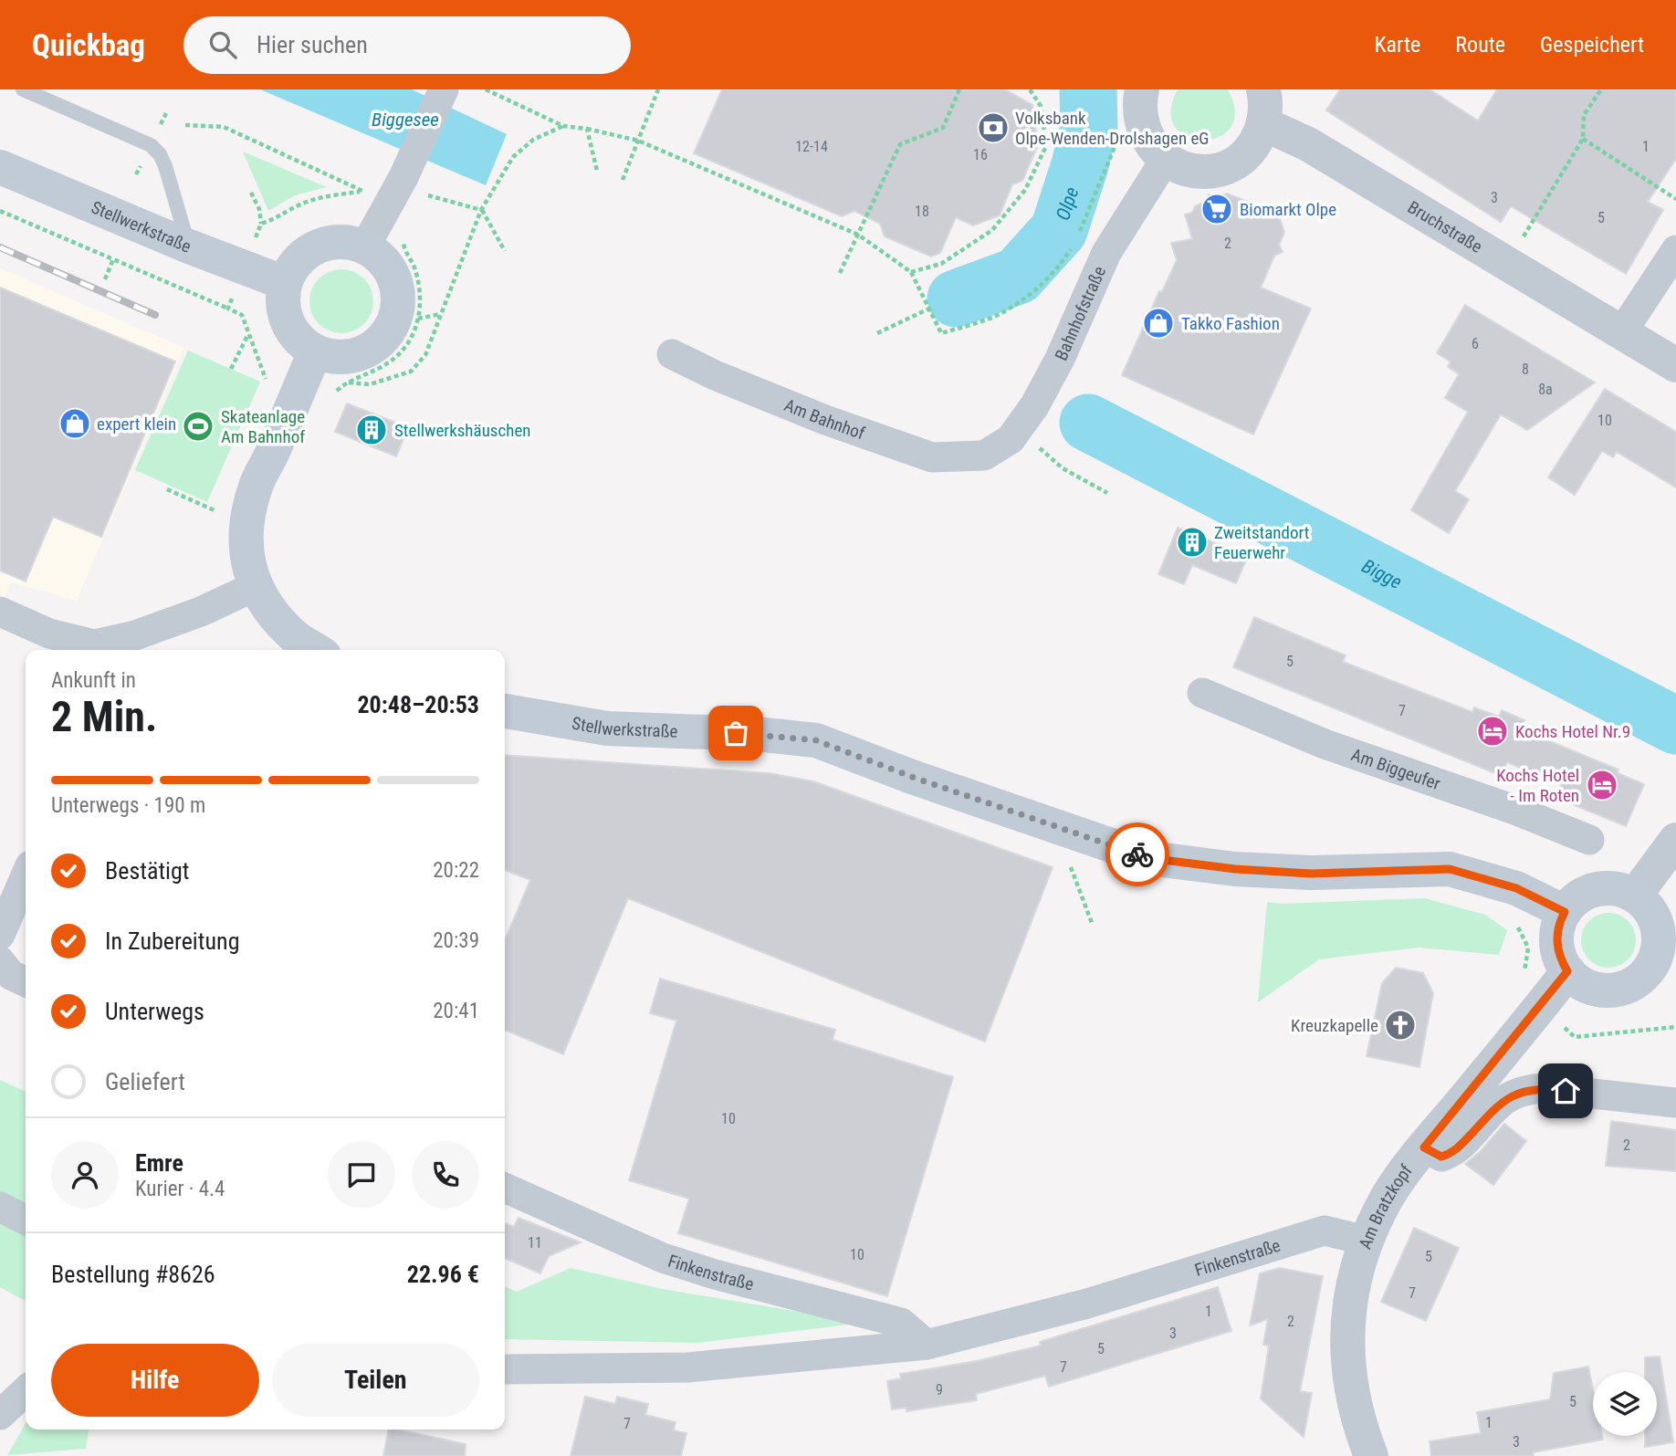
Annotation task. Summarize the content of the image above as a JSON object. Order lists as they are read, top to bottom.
{
  "streets": {
    "main road": ["Stellwerkstraße"],
    "street": [
      "Bruchstraße",
      "Bahnhofstraße",
      "Am Bahnhof",
      "Am Biggeufer",
      "Am Bratzkopf",
      "Finkenstraße"
    ]
  },
  "crossings": [
    ["Stellwerkstraße", "Am Bratzkopf"],
    ["Bahnhofstraße", "Am Bahnhof"],
    ["Am Bratzkopf", "Finkenstraße"]
  ],
  "water": ["Biggesee", "Olpe", "Bigge"],
  "places": {
    "bank": ["Volksbank Olpe-Wenden-Drolshagen eG"],
    "supermarket": ["Biomarkt Olpe"],
    "shop": ["Takko Fashion", "expert klein"],
    "sports": ["Skateanlage Am Bahnhof"],
    "building": ["Stellwerkshäuschen", "Zweitstandort Feuerwehr"],
    "hotel": ["Kochs Hotel Nr.9", "Kochs Hotel - Im Roten"],
    "church": ["Kreuzkapelle"]
  },
  "house_numbers": [
    "12-14",
    "1",
    "16",
    "3",
    "18",
    "5",
    "2",
    "6",
    "8",
    "8a",
    "10",
    "5",
    "7",
    "10",
    "2",
    "11",
    "10",
    "5",
    "7",
    "1",
    "2",
    "3",
    "5",
    "7",
    "9",
    "5",
    "1",
    "7",
    "3"
  ],
  "page": {
    "header": "Quickbag",
    "search": "Hier suchen",
    "nav": ["Karte", "Route", "Gespeichert"],
    "heading": ["2 Min.", "Ankunft in", "20:48–20:53"],
    "panel": [
      "Emre",
      "Kurier · 4.4",
      "Bestellung #8626",
      "22.96 €"
    ],
    "bar": "Unterwegs · 190 m",
    "list": [
      ["Bestätigt", "20:22"],
      ["In Zubereitung", "20:39"],
      ["Unterwegs", "20:41"],
      "Geliefert"
    ],
    "buttons": ["Hilfe", "Teilen"]
  }
}
